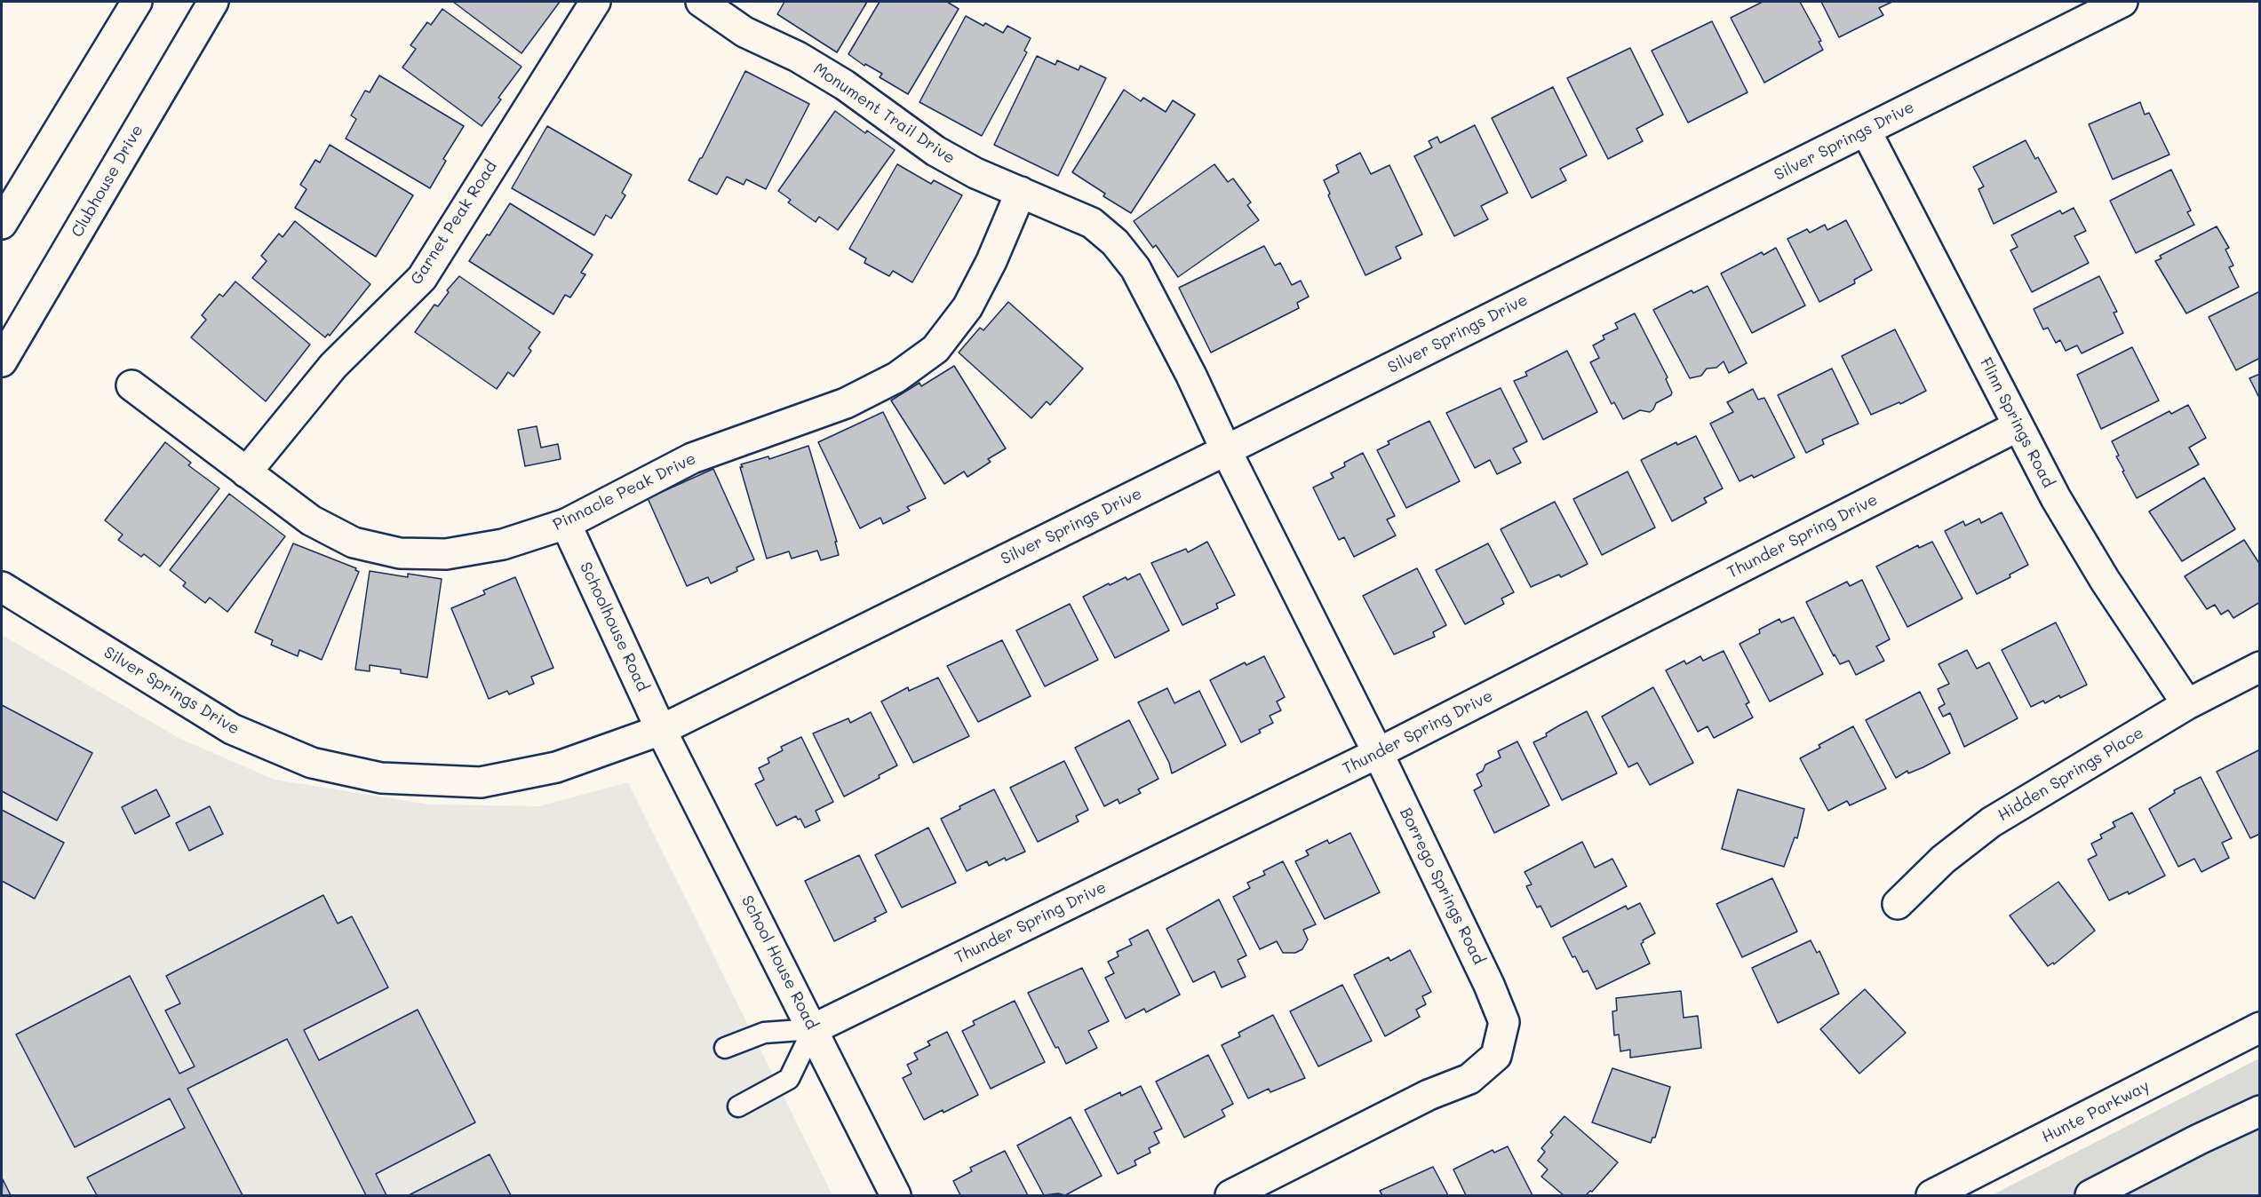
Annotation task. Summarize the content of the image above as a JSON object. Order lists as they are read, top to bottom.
{
  "streets": {
    "street": [
      "Monument Trail Drive",
      "Silver Springs Drive",
      "Clubhouse Drive",
      "Garnet Peak Road",
      "Flinn Springs Road",
      "Pinnacle Peak Drive",
      "Thunder Spring Drive",
      "Schoolhouse Road",
      "Hidden Springs Place",
      "Borrego Springs Road",
      "School House Road",
      "Hunte Parkway"
    ]
  },
  "crossings": [
    ["Monument Trail Drive", "Silver Springs Drive"],
    ["Monument Trail Drive", "Pinnacle Peak Drive"],
    ["Monument Trail Drive", "Borrego Springs Road"],
    ["Silver Springs Drive", "Flinn Springs Road"],
    ["Silver Springs Drive", "Schoolhouse Road"],
    ["Silver Springs Drive", "Borrego Springs Road"],
    ["Silver Springs Drive", "School House Road"],
    ["Garnet Peak Road", "Pinnacle Peak Drive"],
    ["Flinn Springs Road", "Thunder Spring Drive"],
    ["Flinn Springs Road", "Hidden Springs Place"],
    ["Pinnacle Peak Drive", "Schoolhouse Road"],
    ["Thunder Spring Drive", "Borrego Springs Road"],
    ["Thunder Spring Drive", "School House Road"],
    ["Schoolhouse Road", "School House Road"]
  ]
}
